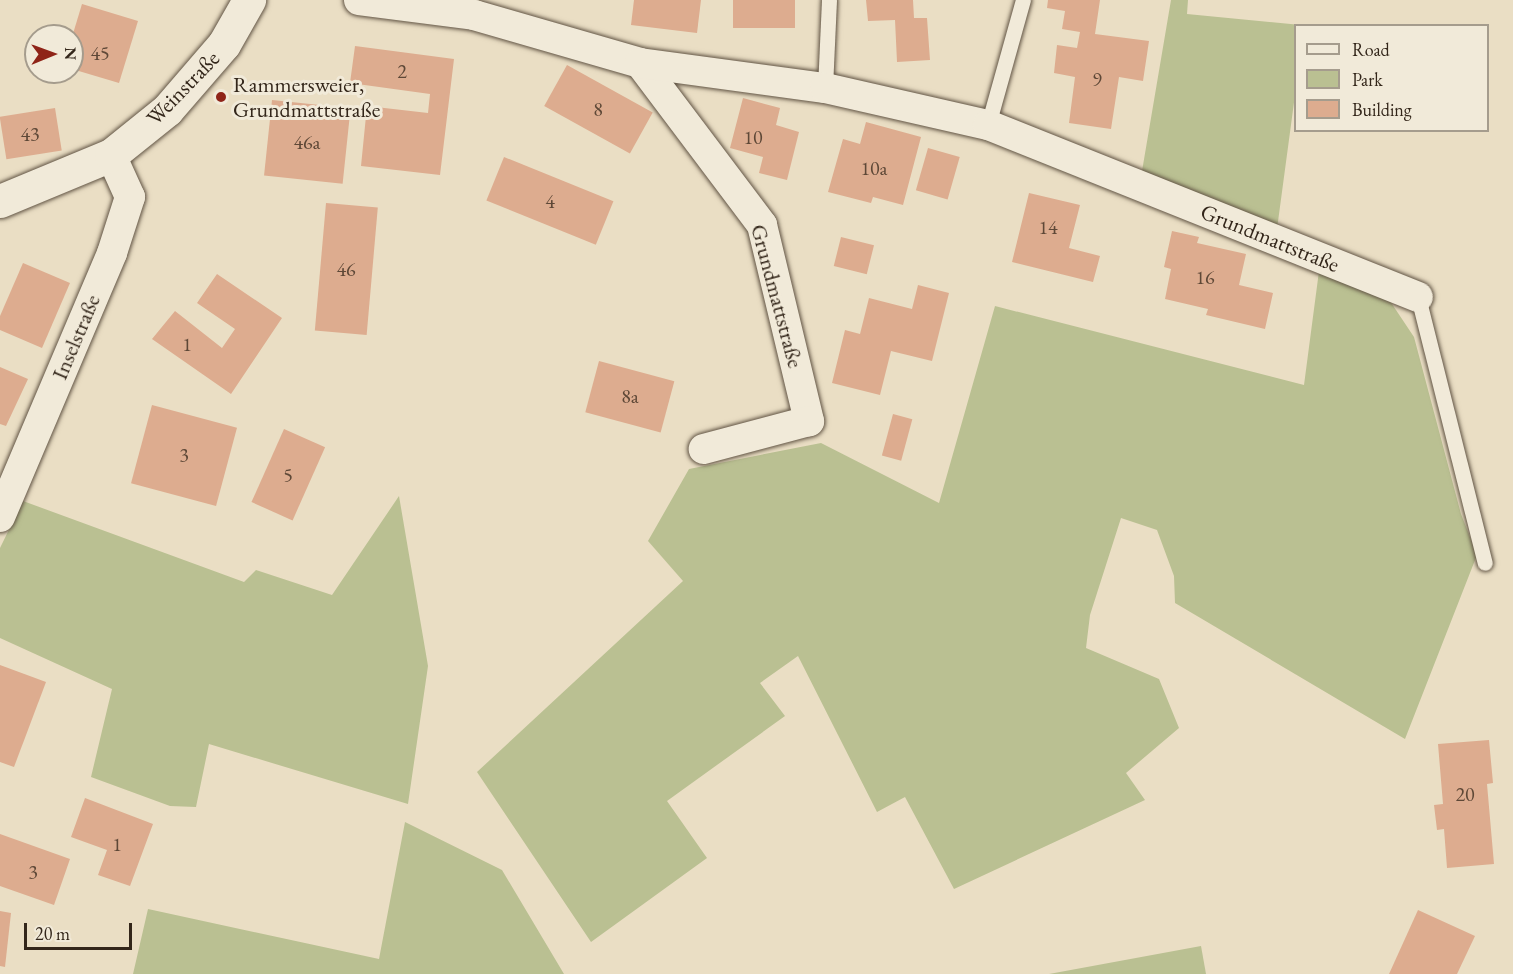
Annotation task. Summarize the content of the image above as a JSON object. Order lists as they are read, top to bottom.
{
  "streets": {
    "street": ["Weinstraße", "Grundmattstraße", "Inselstraße"]
  },
  "crossings": [
    ["Weinstraße", "Inselstraße"]
  ],
  "places": ["Rammersweier, Grundmattstraße"],
  "house_numbers": [
    "45",
    "2",
    "9",
    "8",
    "43",
    "10",
    "46a",
    "10a",
    "4",
    "14",
    "46",
    "16",
    "1",
    "8a",
    "3",
    "5",
    "20",
    "1",
    "3"
  ],
  "legend": ["Road", "Park", "Building"],
  "scale_bar": "20 m",
  "north": "right"
}
